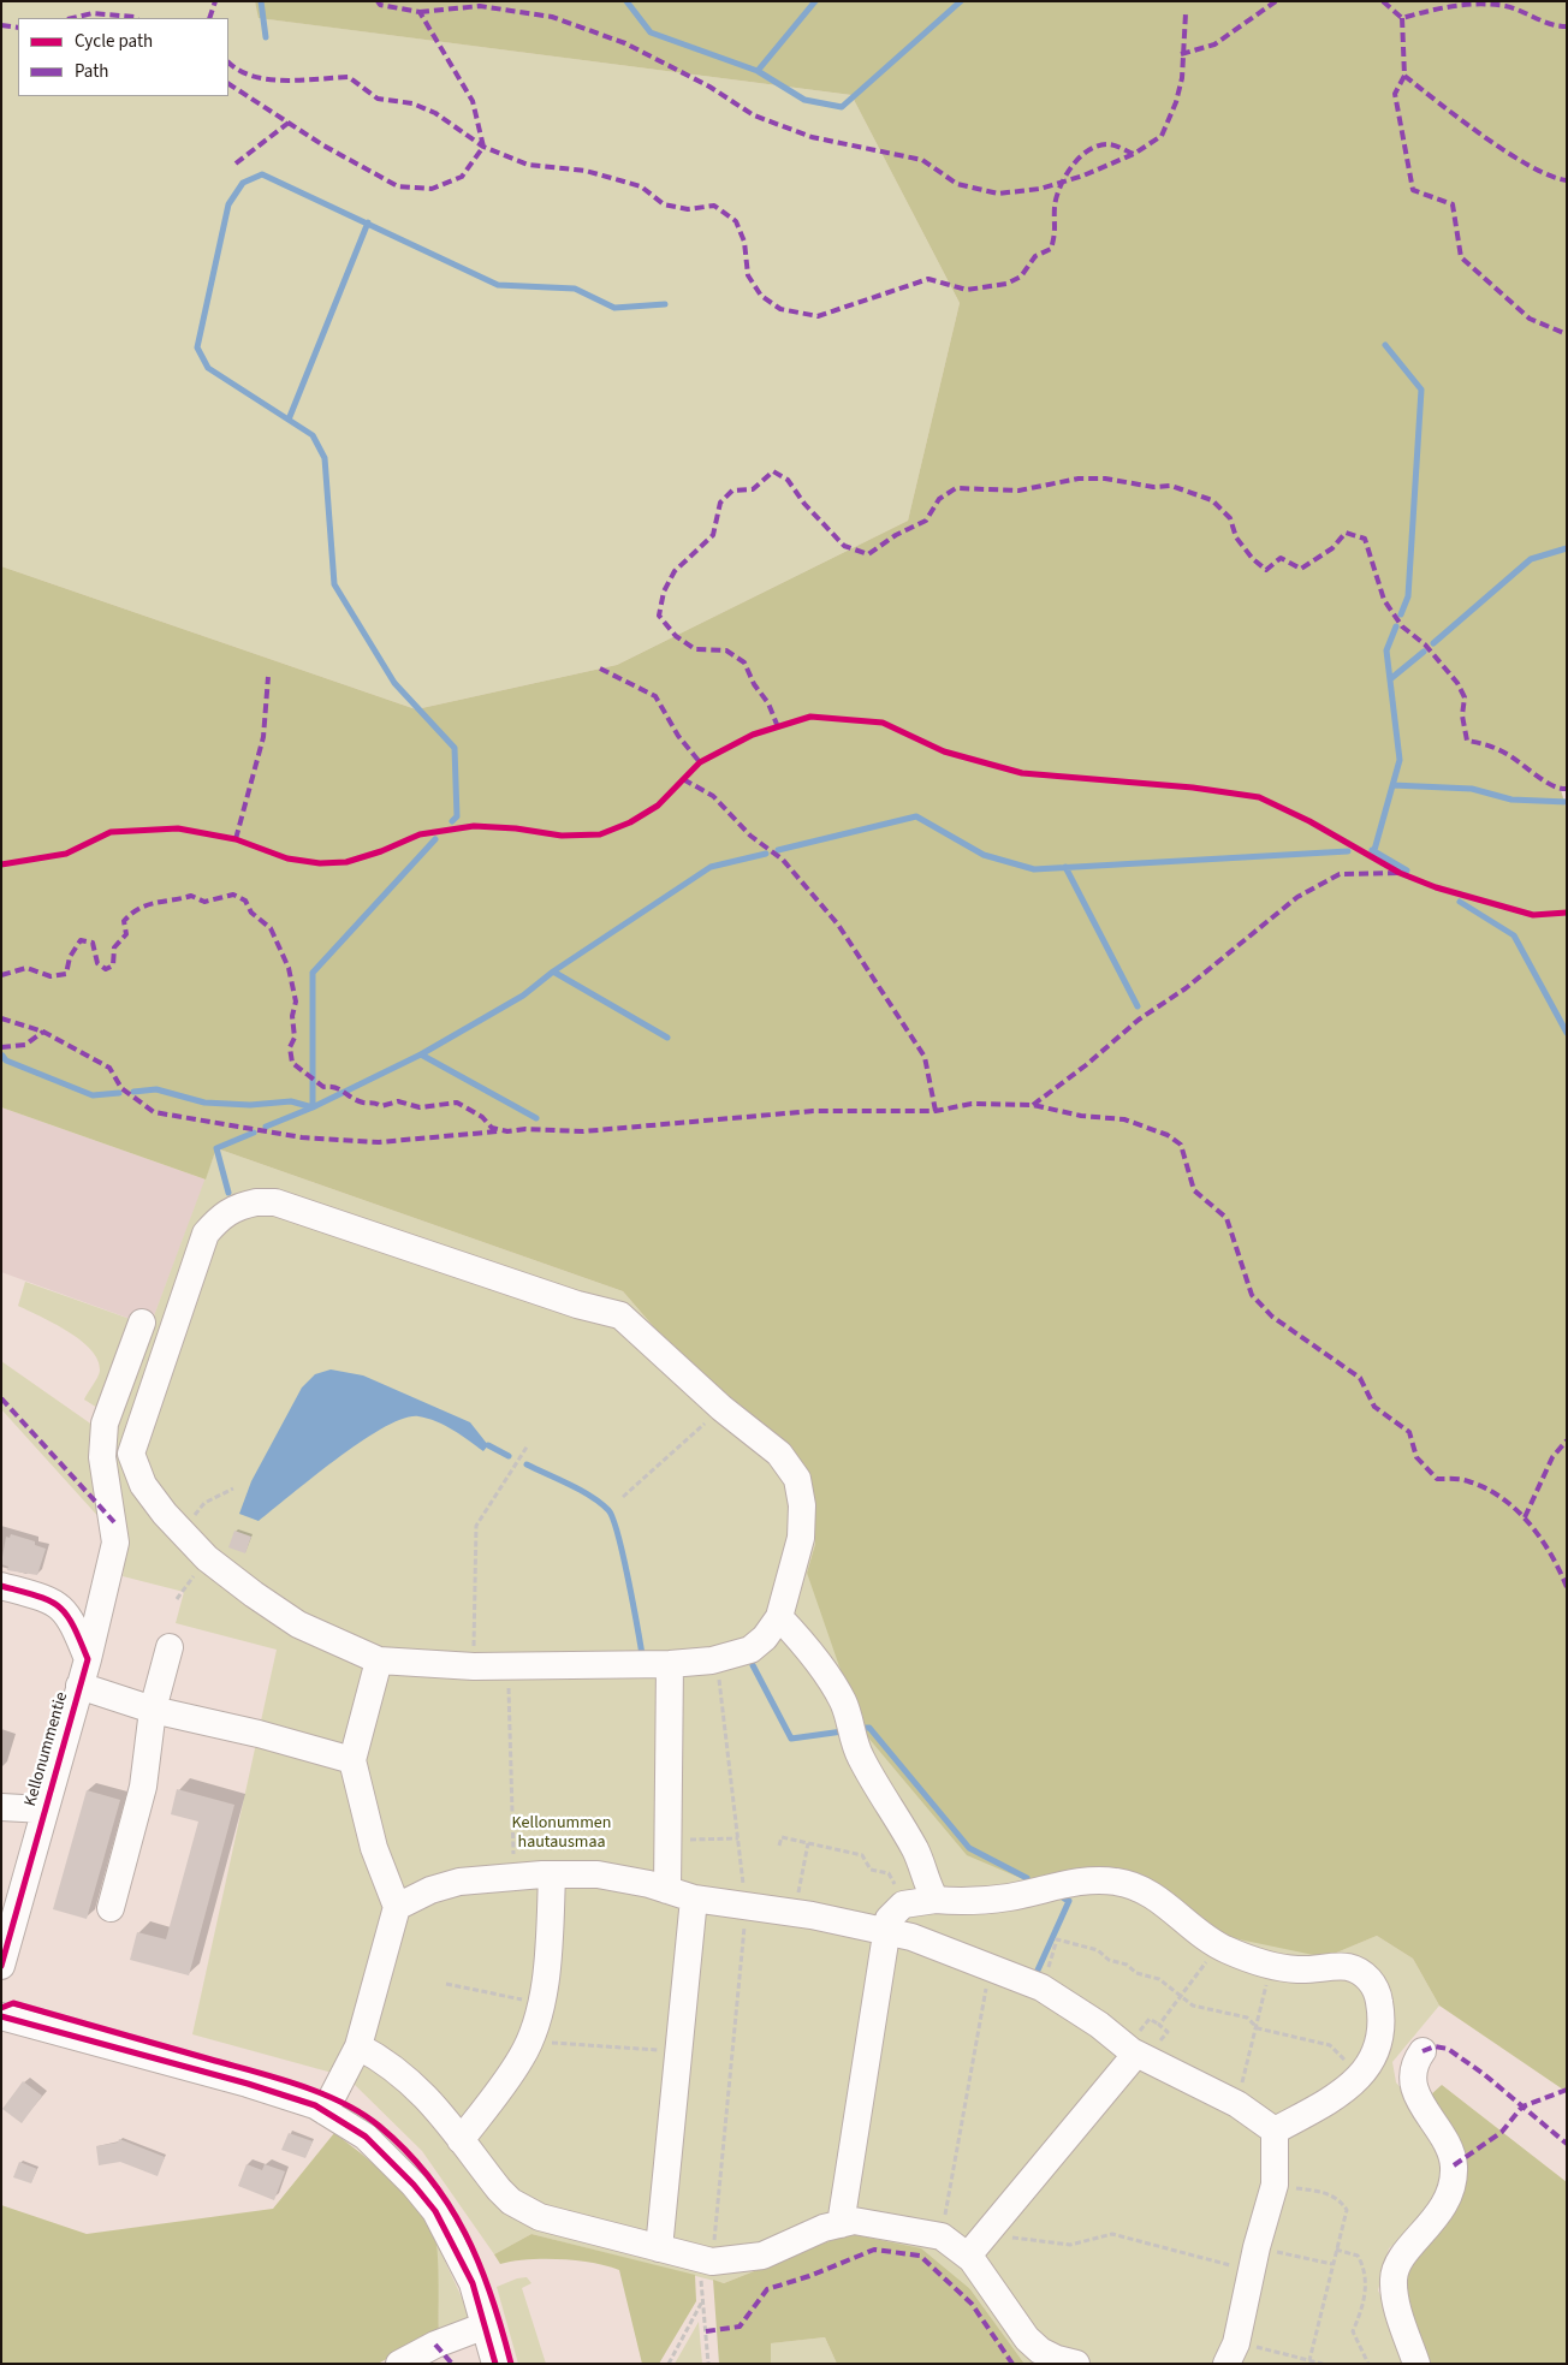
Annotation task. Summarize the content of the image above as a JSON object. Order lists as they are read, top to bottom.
{
  "streets": {
    "street": ["Kellonummentie"]
  },
  "parks": ["Kellonummen hautausmaa"],
  "legend": ["Cycle path", "Path"]
}
